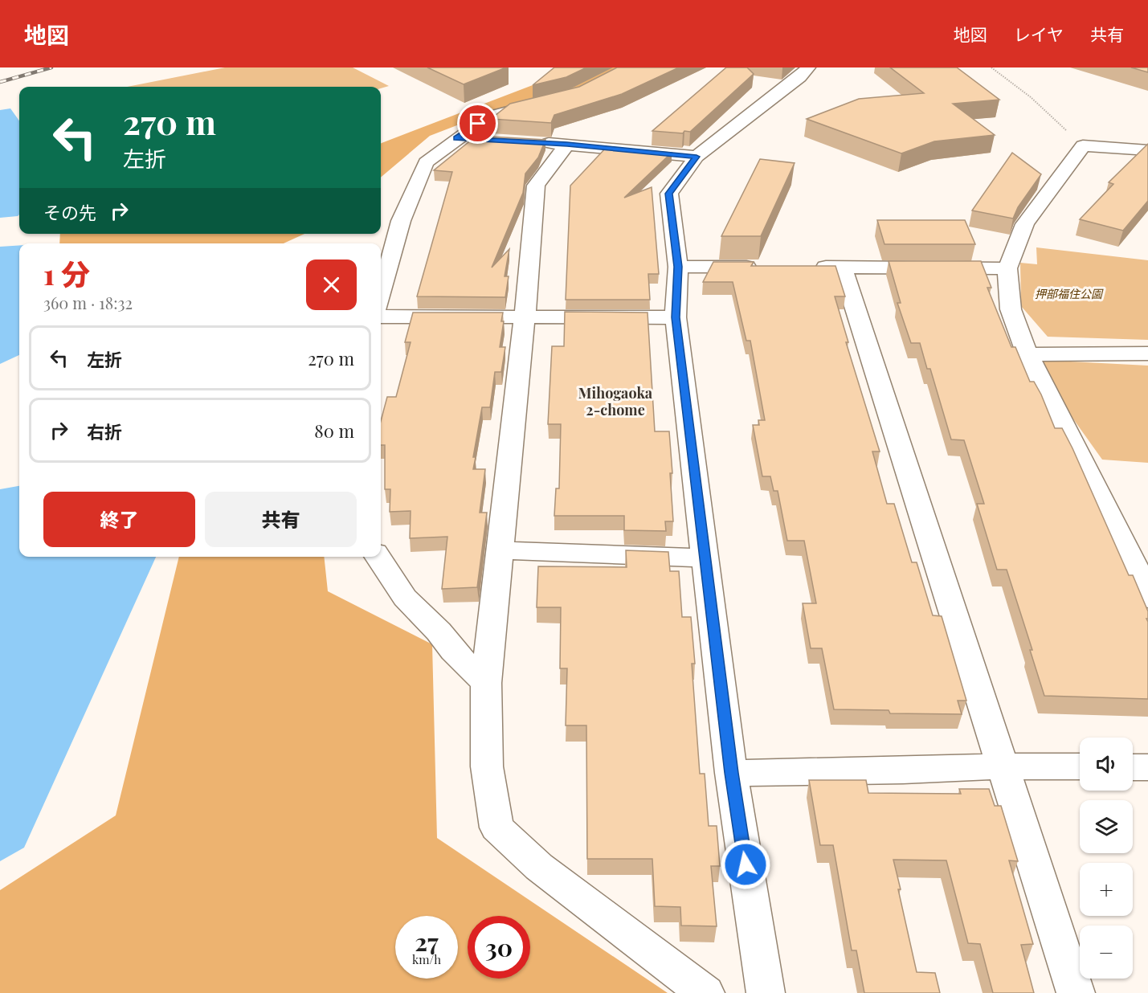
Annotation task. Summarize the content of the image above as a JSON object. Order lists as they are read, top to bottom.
{
  "districts": ["Mihogaoka 2-chome"],
  "parks": ["押部福住公園"],
  "page": {
    "header": "地図",
    "nav": ["地図", "レイヤ", "共有"],
    "turn": ["270 m", "左折"],
    "then": "その先",
    "heading": ["1 分", "360 m · 18:32"],
    "list": [
      {
        "name": "左折",
        "value": "270 m"
      },
      {
        "name": "右折",
        "value": "80 m"
      }
    ],
    "buttons": ["終了", "共有"],
    "map_buttons": ["+", "−"],
    "speed": "27 km/h",
    "limit": "30"
  }
}
